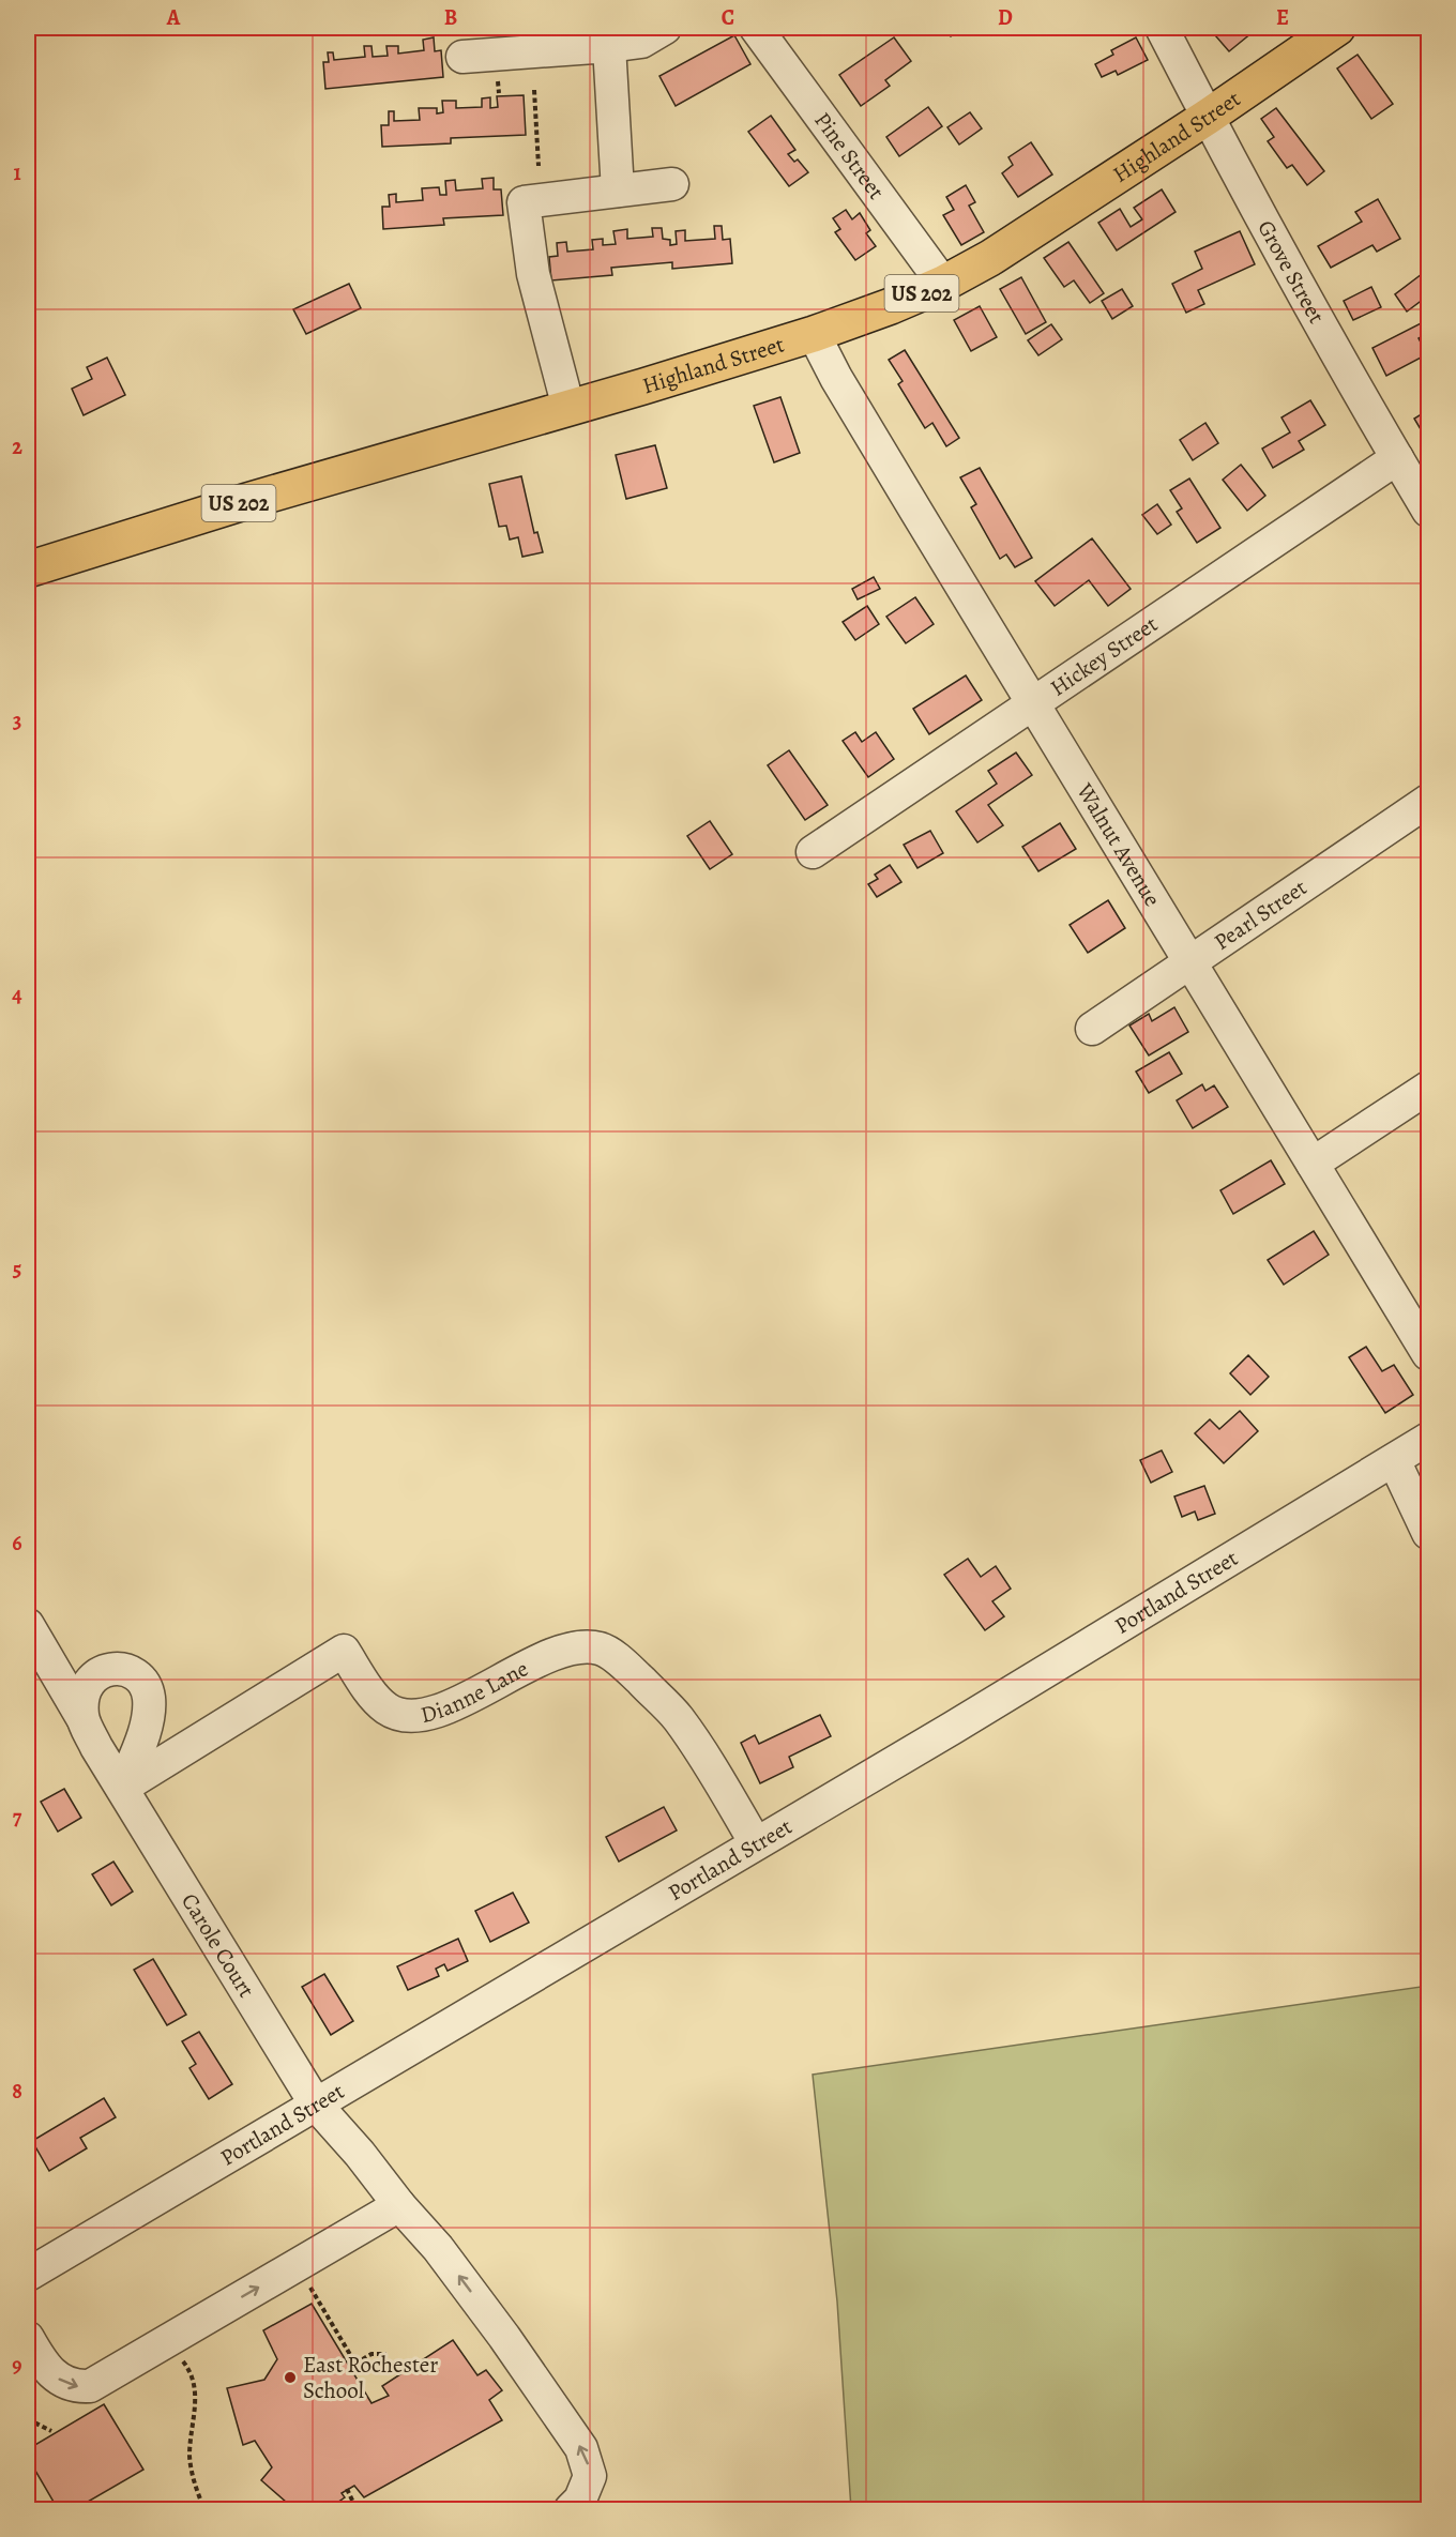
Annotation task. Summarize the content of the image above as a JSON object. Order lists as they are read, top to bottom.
{
  "streets": {
    "highway": ["Highland Street", "US 202"],
    "street": [
      "Pine Street",
      "Grove Street",
      "Hickey Street",
      "Walnut Avenue",
      "Pearl Street",
      "Portland Street",
      "Dianne Lane",
      "Carole Court"
    ]
  },
  "crossings": [
    ["Highland Street", "Pine Street"],
    ["Highland Street", "Grove Street"],
    ["Highland Street", "Walnut Avenue"],
    ["Grove Street", "Hickey Street"],
    ["Hickey Street", "Walnut Avenue"],
    ["Walnut Avenue", "Pearl Street"],
    ["Portland Street", "Dianne Lane"],
    ["Portland Street", "Carole Court"],
    ["Dianne Lane", "Carole Court"]
  ],
  "places": ["East Rochester School"],
  "grid": {
    "columns": [
      "A",
      "B",
      "C",
      "D",
      "E"
    ],
    "rows": [
      "1",
      "2",
      "3",
      "4",
      "5",
      "6",
      "7",
      "8",
      "9"
    ]
  }
}
